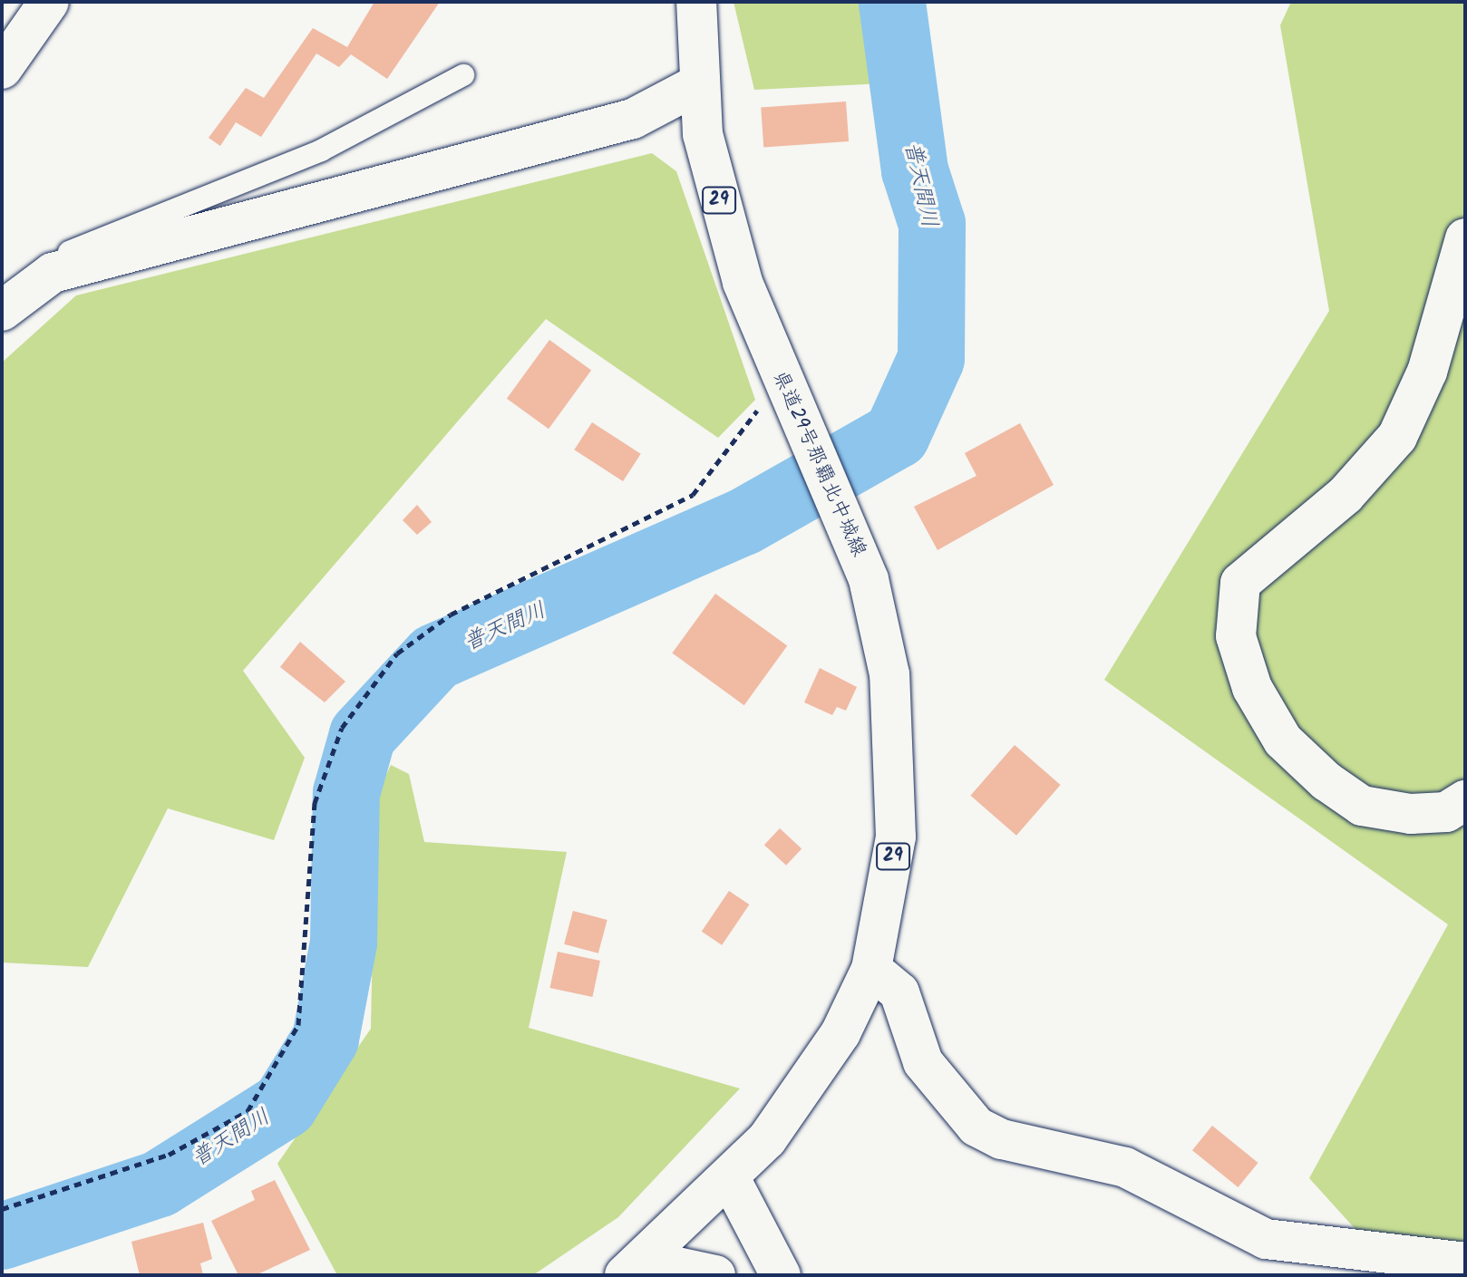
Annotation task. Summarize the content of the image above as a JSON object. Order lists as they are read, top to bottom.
{
  "streets": {
    "main road": ["29", "県道29号那覇北中城線"]
  },
  "water": ["普天間川"]
}
